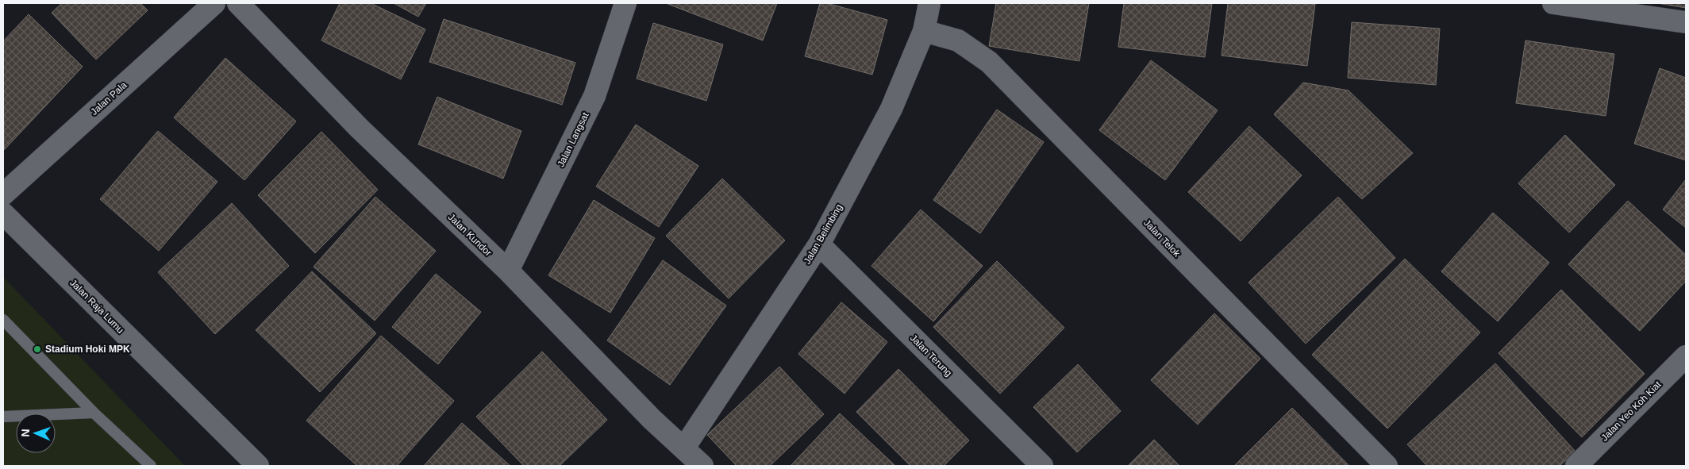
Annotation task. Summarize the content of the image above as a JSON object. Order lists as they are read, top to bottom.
{
  "streets": {
    "street": [
      "Jalan Pala",
      "Jalan Langsat",
      "Jalan Belimbing",
      "Jalan Kundor",
      "Jalan Telok",
      "Jalan Raja Lumu",
      "Jalan Terung",
      "Jalan Yeo Koh Kiat"
    ]
  },
  "crossings": [
    ["Jalan Langsat", "Jalan Kundor"],
    ["Jalan Belimbing", "Jalan Kundor"],
    ["Jalan Belimbing", "Jalan Telok"],
    ["Jalan Belimbing", "Jalan Terung"]
  ],
  "places": ["Stadium Hoki MPK"],
  "north": "left"
}
